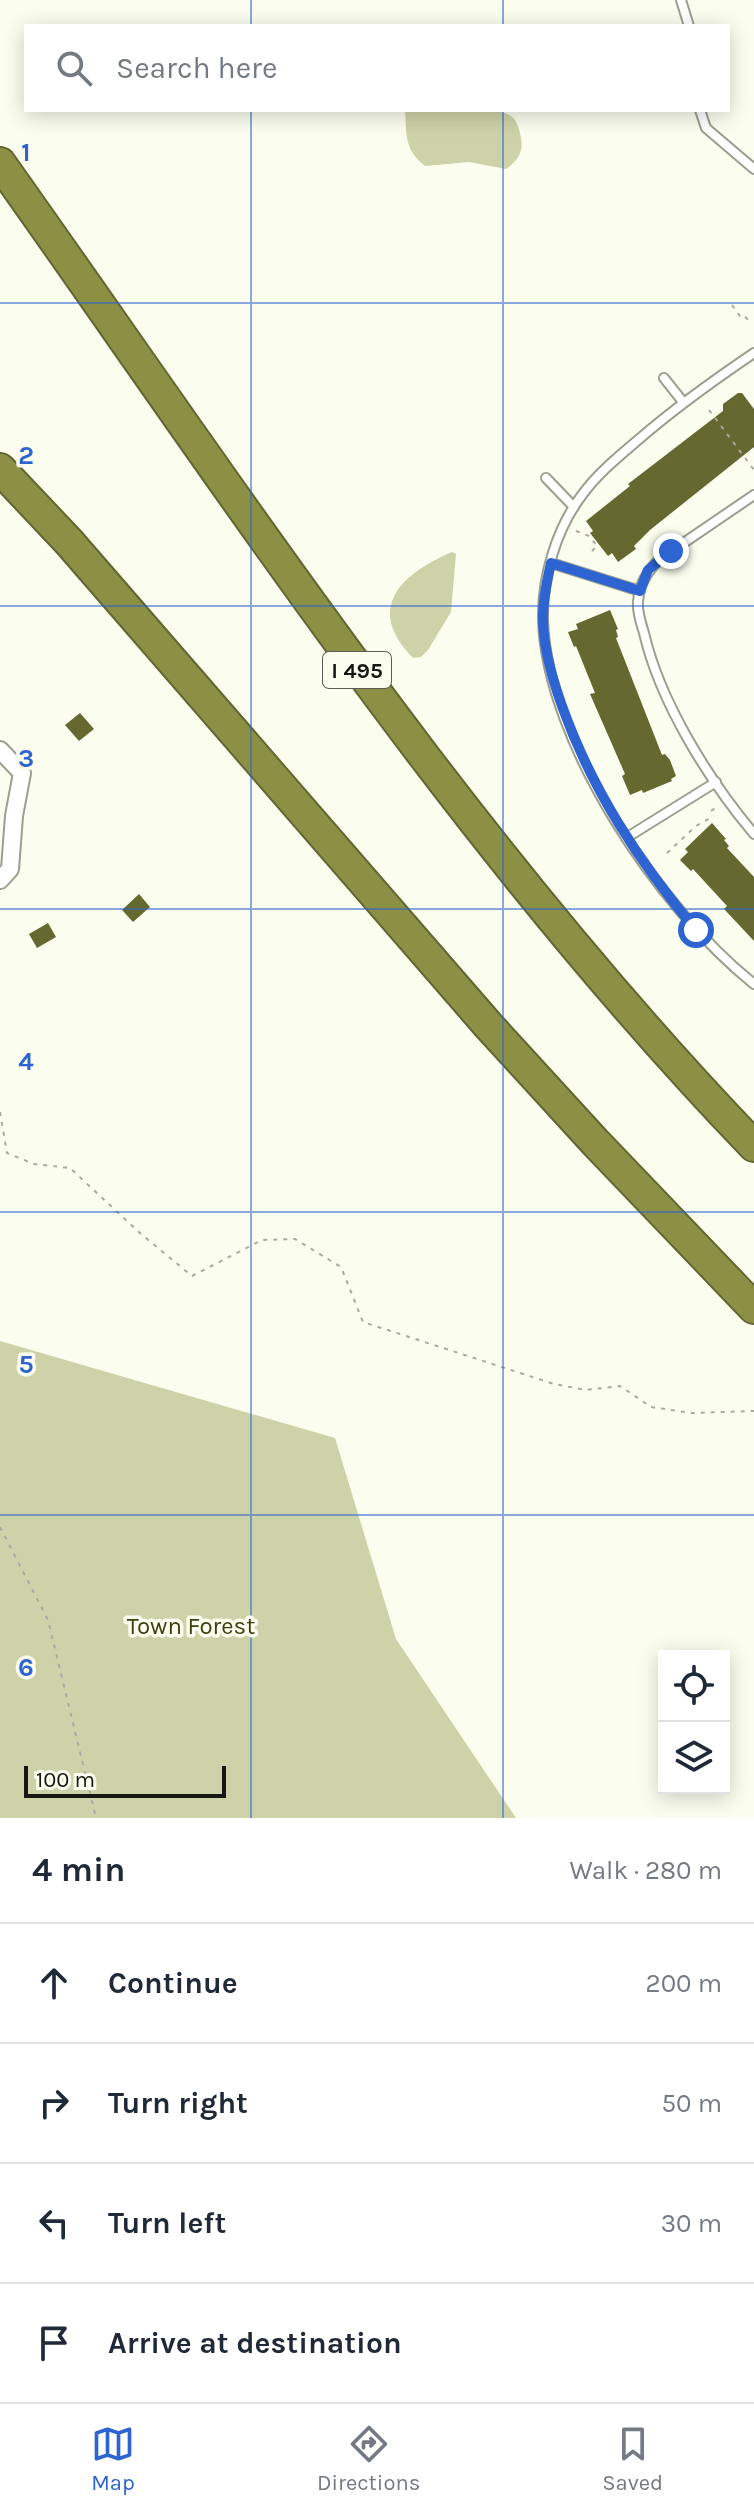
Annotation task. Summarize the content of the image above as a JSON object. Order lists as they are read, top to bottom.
{
  "streets": {
    "highway": ["I 495"]
  },
  "parks": ["Town Forest"],
  "scale_bar": "100 m",
  "page": {
    "search": "Search here",
    "scale": "100 m",
    "heading": ["4 min", "Walk · 280 m"],
    "list": [
      ["Continue", "200 m"],
      ["Turn right", "50 m"],
      ["Turn left", "30 m"],
      "Arrive at destination"
    ],
    "nav": ["Map", "Directions", "Saved"]
  },
  "grid": {
    "rows": [
      "1",
      "2",
      "3",
      "4",
      "5",
      "6"
    ]
  }
}
